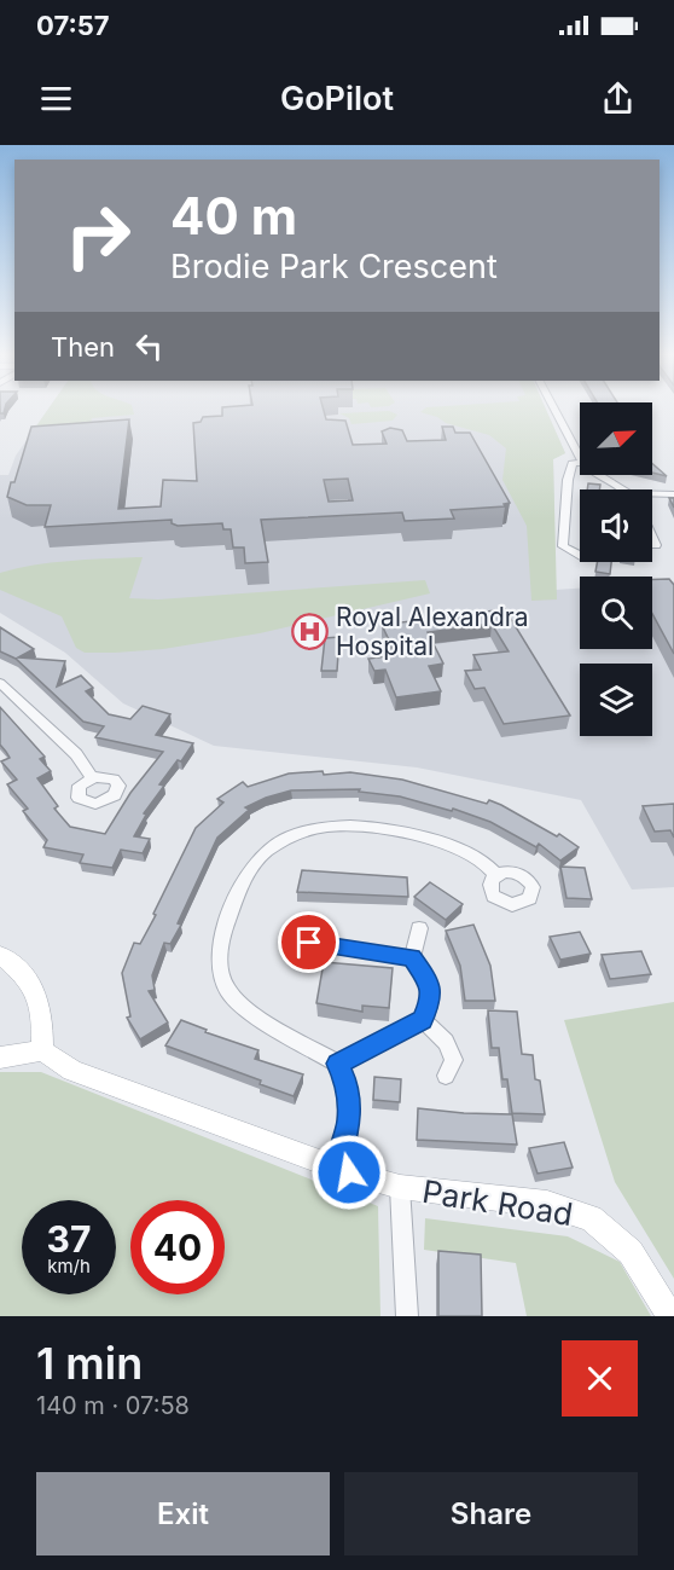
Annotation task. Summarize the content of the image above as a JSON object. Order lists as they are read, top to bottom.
{
  "streets": {
    "street": ["Park Road"]
  },
  "places": {
    "hospital": ["Royal Alexandra Hospital"]
  },
  "north": "top right",
  "page": {
    "status": "07:57",
    "header": "GoPilot",
    "turn": ["40 m", "Brodie Park Crescent"],
    "then": "Then",
    "speed": "37 km/h",
    "limit": "40",
    "heading": ["1 min", "140 m · 07:58"],
    "buttons": ["Exit", "Share"]
  }
}
